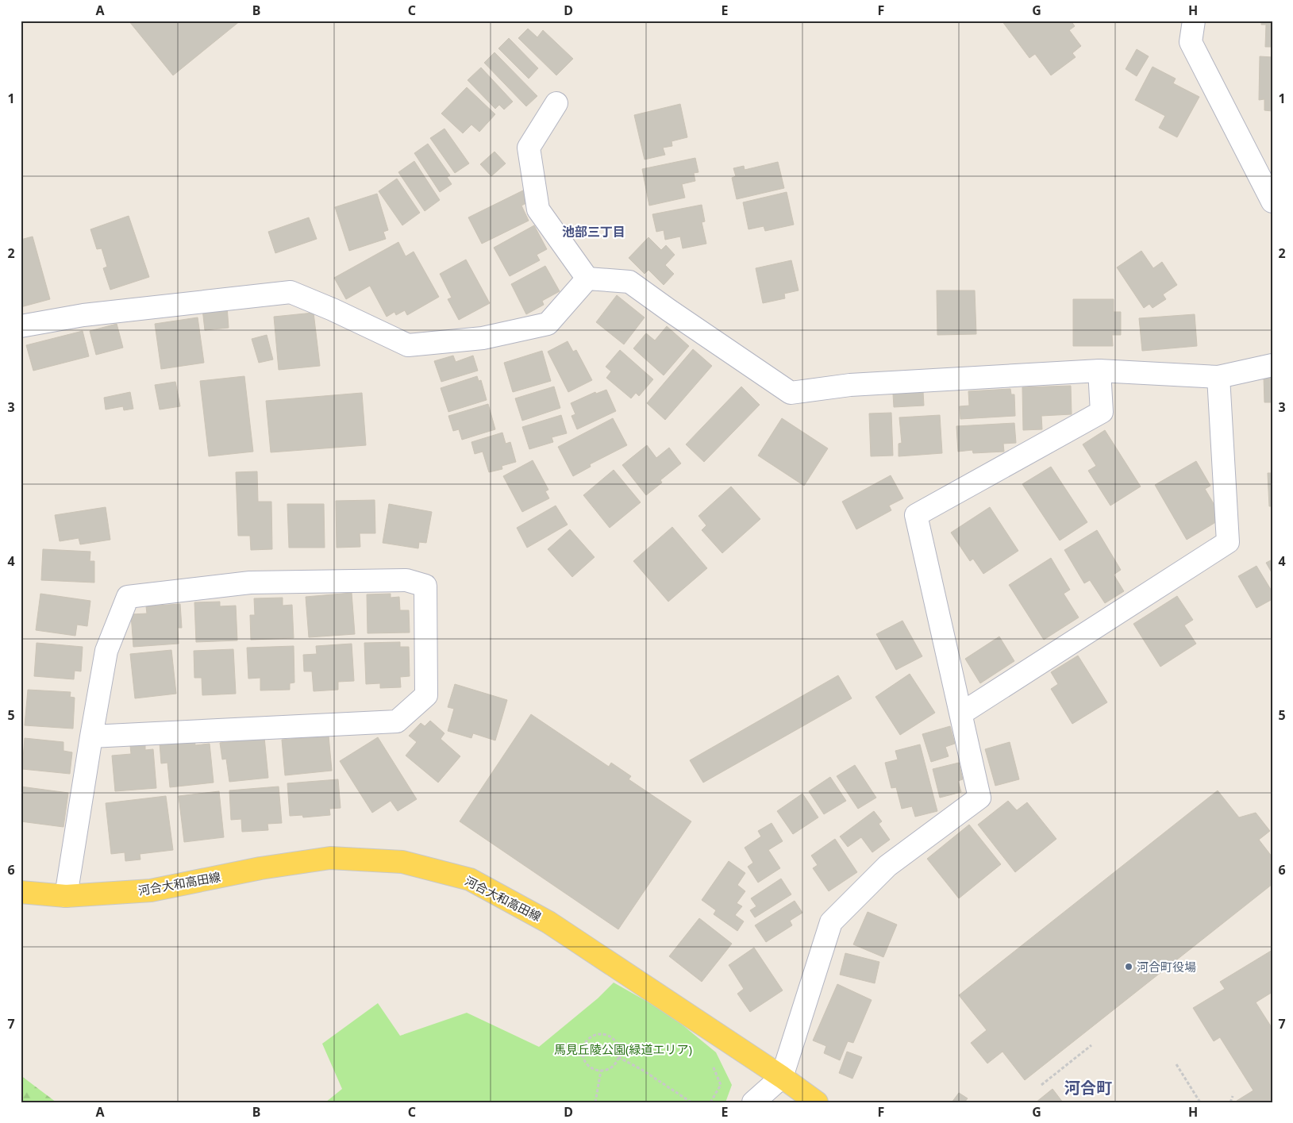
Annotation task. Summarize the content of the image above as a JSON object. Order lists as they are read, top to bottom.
{
  "streets": {
    "main road": ["河合大和高田線"]
  },
  "districts": ["池部三丁目", "河合町"],
  "parks": ["馬見丘陵公園(緑道エリア)"],
  "places": ["河合町役場"],
  "grid": {
    "columns": [
      "A",
      "B",
      "C",
      "D",
      "E",
      "F",
      "G",
      "H"
    ],
    "rows": [
      "1",
      "2",
      "3",
      "4",
      "5",
      "6",
      "7"
    ]
  }
}
